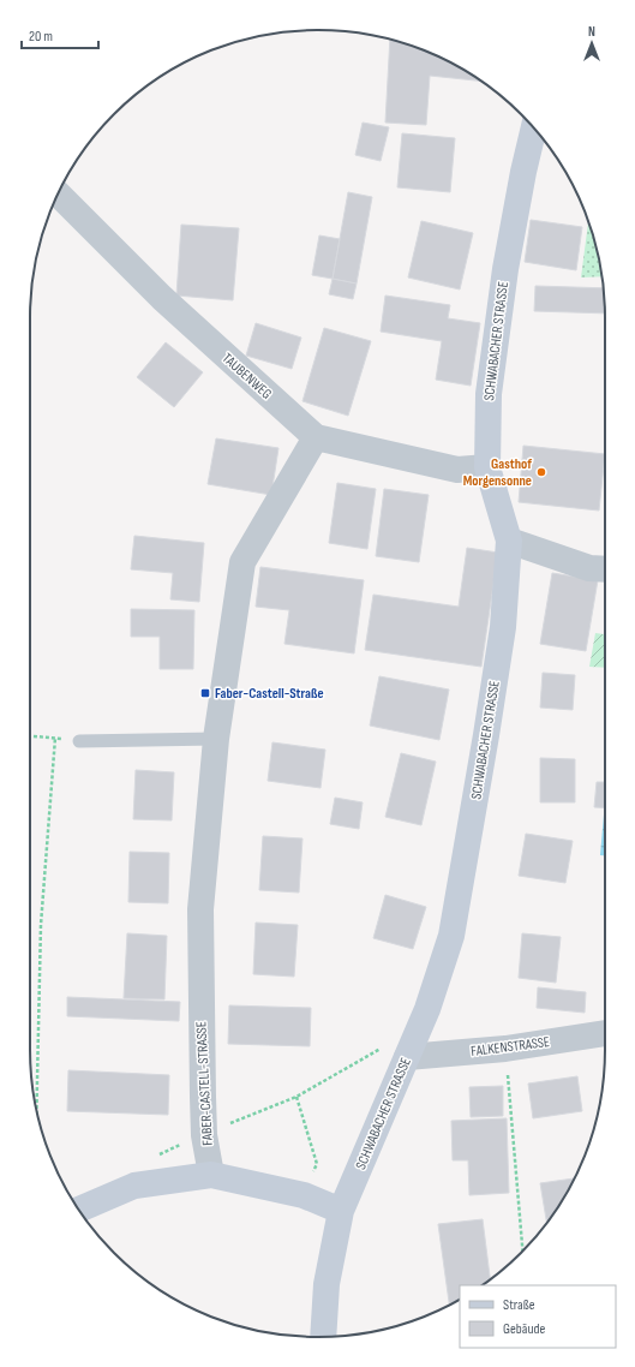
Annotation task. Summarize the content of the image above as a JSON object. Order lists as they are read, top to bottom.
{
  "streets": {
    "street": [
      "SCHWABACHER STRASSE",
      "TAUBENWEG",
      "FALKENSTRASSE",
      "FABER-CASTELL-STRASSE"
    ]
  },
  "crossings": [
    ["SCHWABACHER STRASSE", "TAUBENWEG"],
    ["SCHWABACHER STRASSE", "FALKENSTRASSE"],
    ["TAUBENWEG", "FABER-CASTELL-STRASSE"]
  ],
  "places": {
    "other": ["Gasthof Morgensonne"],
    "transit": ["Faber-Castell-Straße"]
  },
  "legend": ["Straße", "Gebäude"],
  "scale_bar": "20 m",
  "north": "top"
}
